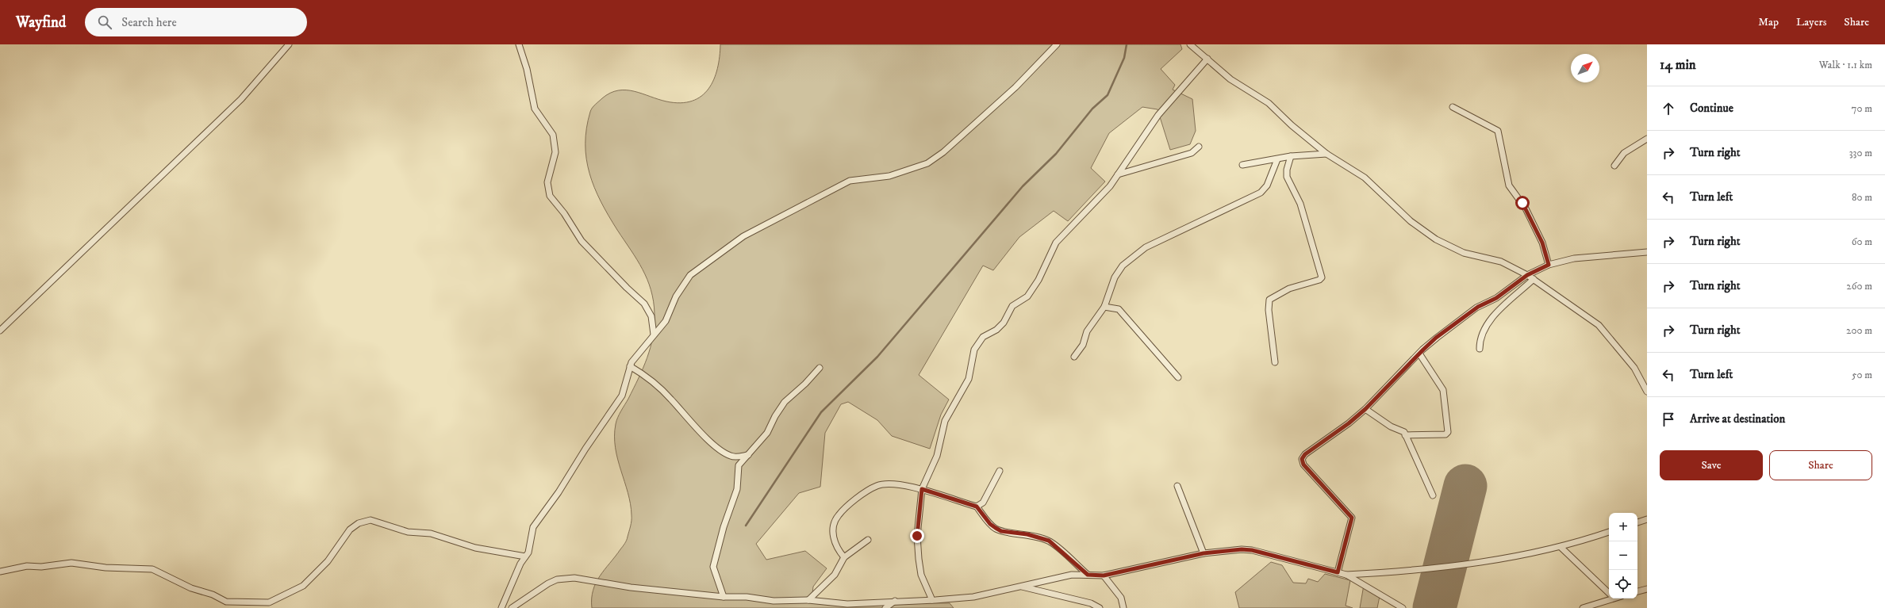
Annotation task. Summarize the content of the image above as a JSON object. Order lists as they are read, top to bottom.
{
  "north": "top right",
  "page": {
    "header": "Wayfind",
    "search": "Search here",
    "nav": ["Map", "Layers", "Share"],
    "heading": ["14 min", "Walk · 1.1 km"],
    "list": [
      ["Continue", "70 m"],
      ["Turn right", "330 m"],
      ["Turn left", "80 m"],
      ["Turn right", "60 m"],
      ["Turn right", "260 m"],
      ["Turn right", "200 m"],
      ["Turn left", "50 m"],
      "Arrive at destination"
    ],
    "buttons": ["Save", "Share"],
    "map_buttons": ["+", "−"]
  }
}
